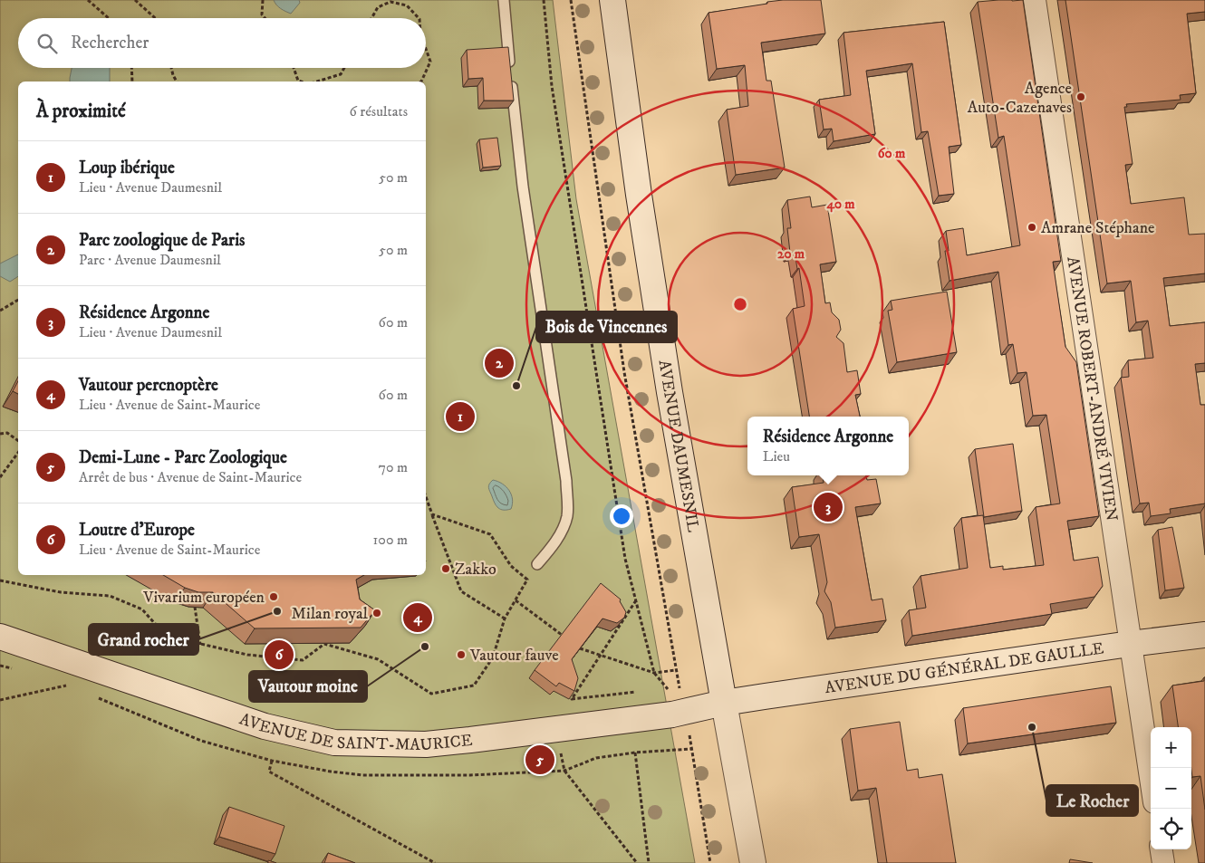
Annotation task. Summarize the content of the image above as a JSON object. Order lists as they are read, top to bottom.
{
  "streets": {
    "main road": ["AVENUE DAUMESNIL", "AVENUE DU GÉNÉRAL DE GAULLE", "AVENUE DE SAINT-MAURICE"],
    "street": ["AVENUE ROBERT-ANDRÉ VIVIEN"]
  },
  "crossings": [
    ["AVENUE ROBERT-ANDRÉ VIVIEN", "AVENUE DU GÉNÉRAL DE GAULLE"],
    ["AVENUE DAUMESNIL", "AVENUE DU GÉNÉRAL DE GAULLE"],
    ["AVENUE DAUMESNIL", "AVENUE DE SAINT-MAURICE"],
    ["AVENUE DU GÉNÉRAL DE GAULLE", "AVENUE DE SAINT-MAURICE"]
  ],
  "places": [
    "Agence Auto-Cazenaves",
    "Amrane Stéphane",
    "Bois de Vincennes",
    "Zakko",
    "Vivarium européen",
    "Grand rocher",
    "Milan royal",
    "Vautour moine",
    "Vautour fauve",
    "Le Rocher"
  ],
  "page": {
    "search": "Rechercher",
    "heading": ["À proximité", "6 résultats"],
    "list": [
      {
        "mark": "1",
        "name": "Loup ibérique",
        "note": "Lieu · Avenue Daumesnil",
        "value": "50 m"
      },
      {
        "mark": "2",
        "name": "Parc zoologique de Paris",
        "note": "Parc · Avenue Daumesnil",
        "value": "50 m"
      },
      {
        "mark": "3",
        "name": "Résidence Argonne",
        "note": "Lieu · Avenue Daumesnil",
        "value": "60 m"
      },
      {
        "mark": "4",
        "name": "Vautour percnoptère",
        "note": "Lieu · Avenue de Saint-Maurice",
        "value": "60 m"
      },
      {
        "mark": "5",
        "name": "Demi-Lune - Parc Zoologique",
        "note": "Arrêt de bus · Avenue de Saint-Maurice",
        "value": "70 m"
      },
      {
        "mark": "6",
        "name": "Loutre d'Europe",
        "note": "Lieu · Avenue de Saint-Maurice",
        "value": "100 m"
      }
    ],
    "pins": [
      "2",
      "1",
      "3",
      "4",
      "6",
      "5"
    ],
    "popup": ["Résidence Argonne", "Lieu"],
    "map_buttons": ["+", "−"]
  },
  "rings": ["60 m", "40 m", "20 m"]
}
